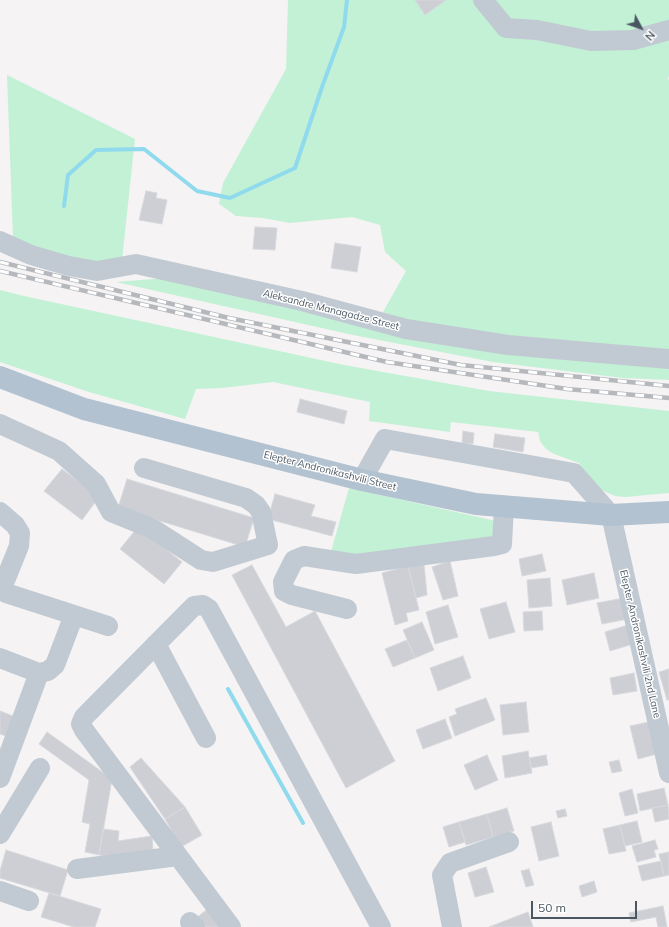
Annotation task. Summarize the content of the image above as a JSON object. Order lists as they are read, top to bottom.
{
  "streets": {
    "main road": ["Elepter Andronikashvili Street"],
    "street": ["Aleksandre Managadze Street", "Elepter Andronikashvili 2nd Lane"]
  },
  "crossings": [
    ["Elepter Andronikashvili Street", "Elepter Andronikashvili 2nd Lane"]
  ],
  "scale_bar": "50 m",
  "north": "bottom right"
}
